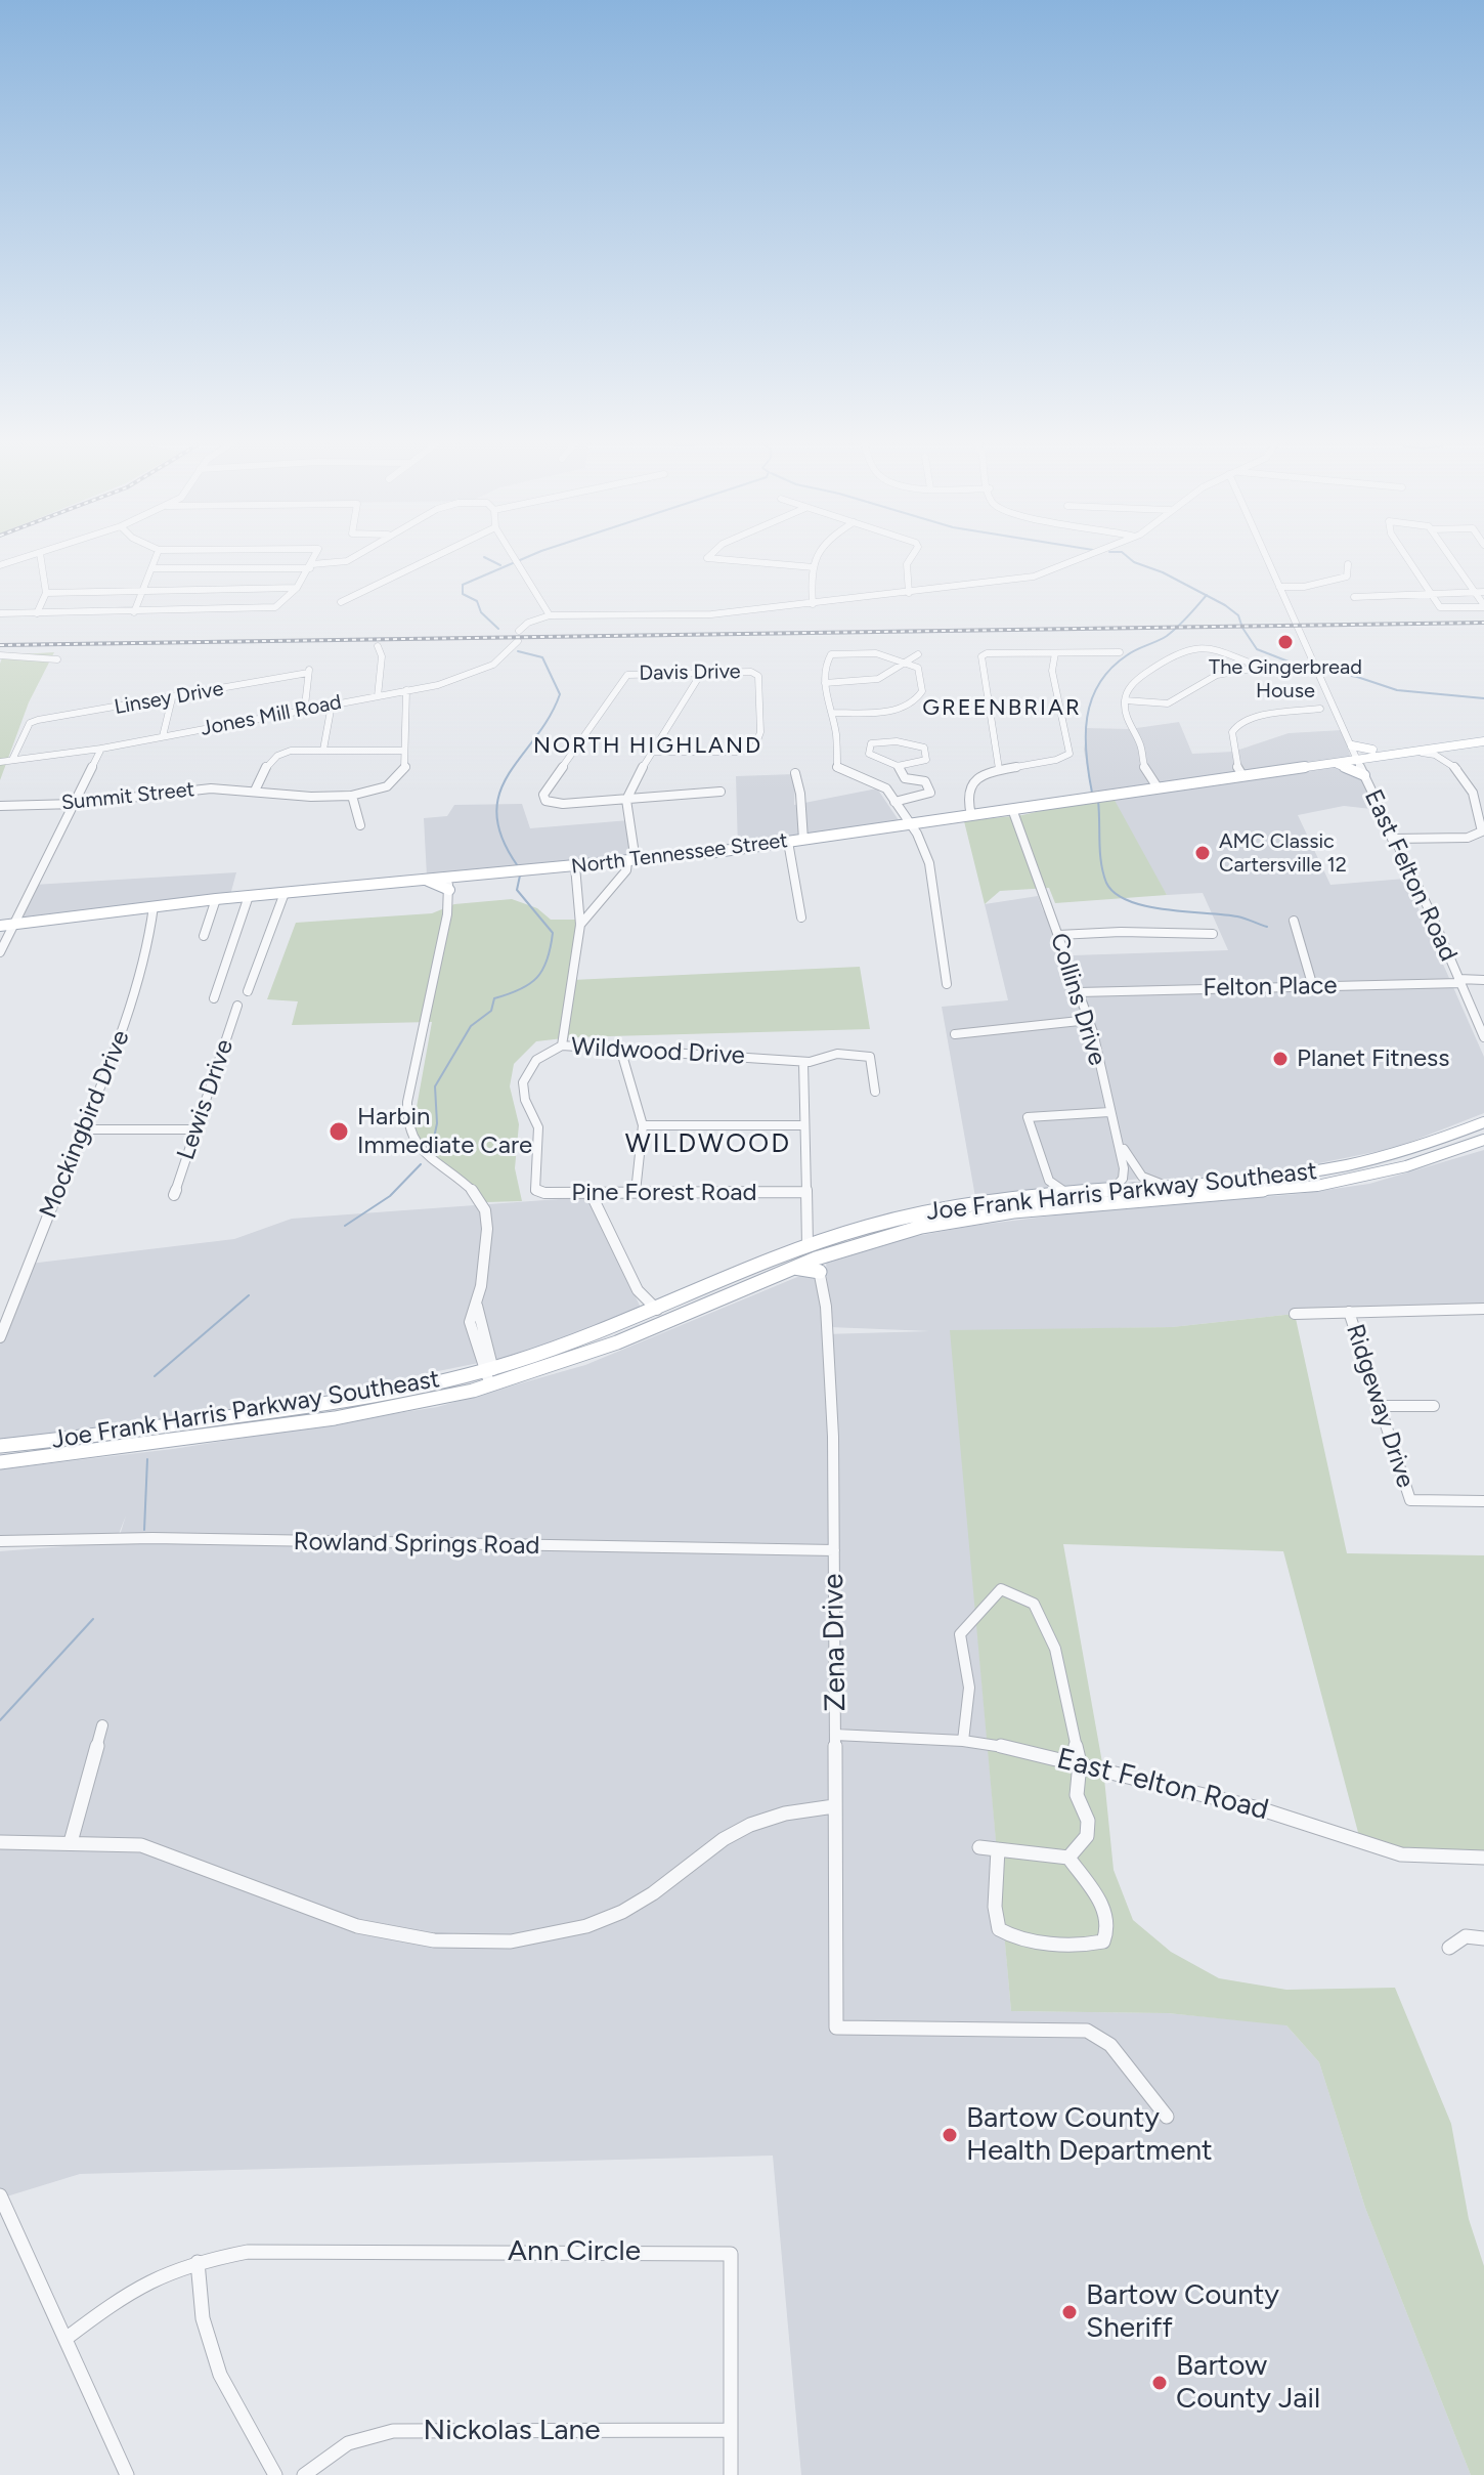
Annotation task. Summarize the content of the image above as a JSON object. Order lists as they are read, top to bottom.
{
  "streets": {
    "main road": ["North Tennessee Street", "Joe Frank Harris Parkway Southeast"],
    "street": [
      "Davis Drive",
      "Linsey Drive",
      "Jones Mill Road",
      "Summit Street",
      "East Felton Road",
      "Felton Place",
      "Collins Drive",
      "Wildwood Drive",
      "Lewis Drive",
      "Mockingbird Drive",
      "Pine Forest Road",
      "Ridgeway Drive",
      "Rowland Springs Road",
      "Zena Drive",
      "Ann Circle",
      "Nickolas Lane"
    ]
  },
  "crossings": [
    ["Linsey Drive", "Jones Mill Road"],
    ["North Tennessee Street", "East Felton Road"],
    ["North Tennessee Street", "Collins Drive"],
    ["North Tennessee Street", "Mockingbird Drive"],
    ["East Felton Road", "Felton Place"],
    ["East Felton Road", "Zena Drive"],
    ["Felton Place", "Collins Drive"],
    ["Collins Drive", "Joe Frank Harris Parkway Southeast"],
    ["Wildwood Drive", "Pine Forest Road"],
    ["Joe Frank Harris Parkway Southeast", "Zena Drive"],
    ["Rowland Springs Road", "Zena Drive"],
    ["Ann Circle", "Nickolas Lane"]
  ],
  "districts": ["GREENBRIAR", "NORTH HIGHLAND", "WILDWOOD"],
  "places": [
    "The Gingerbread House",
    "AMC Classic Cartersville 12",
    "Planet Fitness",
    "Harbin Immediate Care",
    "Bartow County Health Department",
    "Bartow County Sheriff",
    "Bartow County Jail"
  ]
}
